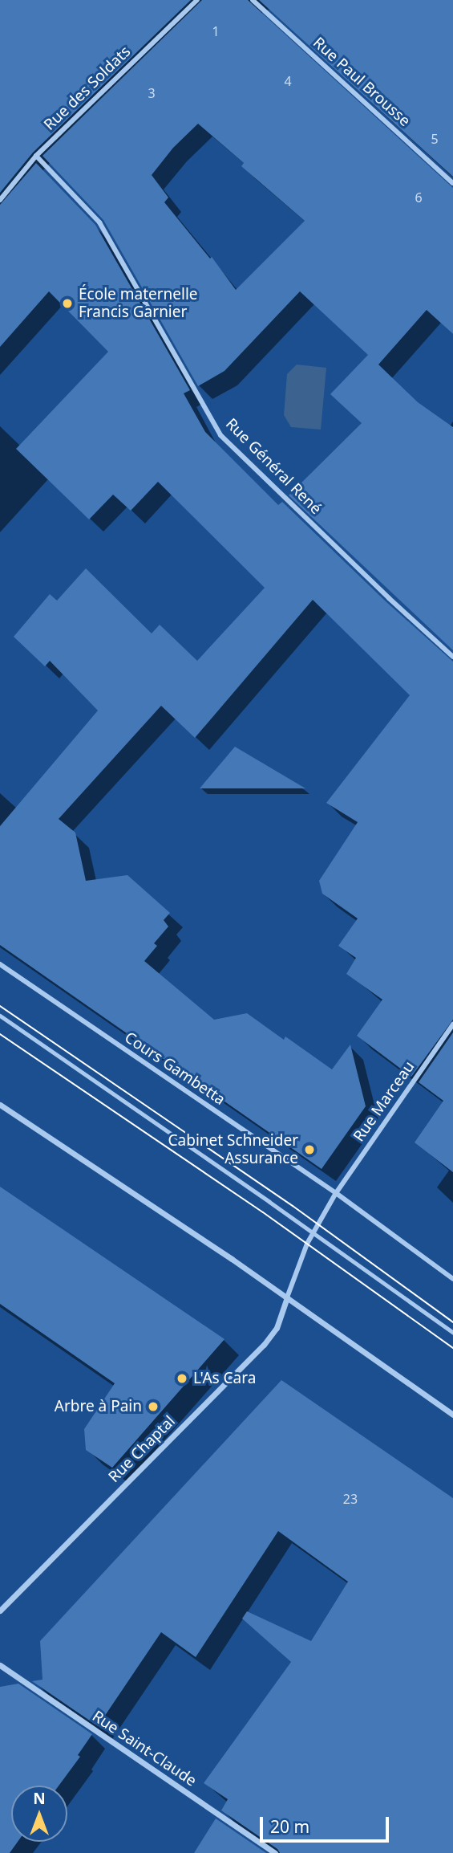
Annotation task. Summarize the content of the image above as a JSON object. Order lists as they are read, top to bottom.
{
  "streets": {
    "street": [
      "Rue Paul Brousse",
      "Rue des Soldats",
      "Rue Général René",
      "Cours Gambetta",
      "Rue Marceau",
      "Rue Chaptal",
      "Rue Saint-Claude"
    ]
  },
  "crossings": [
    ["Rue des Soldats", "Rue Général René"],
    ["Cours Gambetta", "Rue Marceau"]
  ],
  "places": [
    "École maternelle Francis Garnier",
    "Cabinet Schneider Assurance",
    "L'As Cara",
    "Arbre à Pain"
  ],
  "house_numbers": [
    "1",
    "4",
    "3",
    "5",
    "6",
    "23"
  ],
  "scale_bar": "20 m",
  "north": "top"
}
